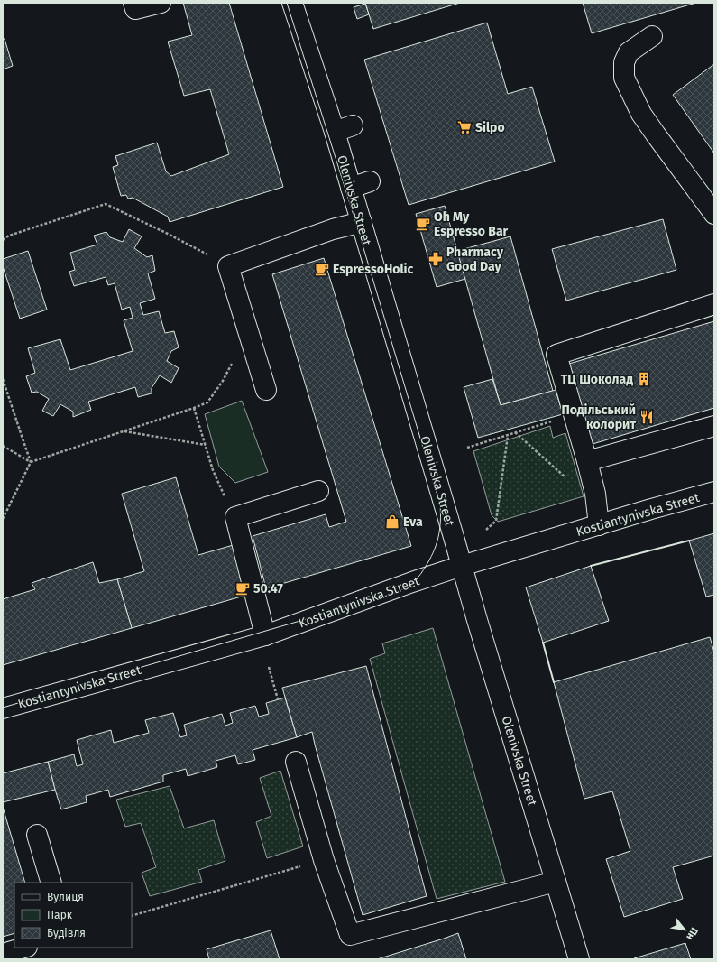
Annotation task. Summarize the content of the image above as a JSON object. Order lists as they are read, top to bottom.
{
  "streets": {
    "street": ["Olenivska Street", "Kostiantynivska Street"]
  },
  "crossings": [
    ["Olenivska Street", "Kostiantynivska Street"]
  ],
  "places": {
    "supermarket": ["Silpo"],
    "cafe": ["Oh My Espresso Bar", "EspressoHolic", "50.47"],
    "pharmacy": ["Pharmacy Good Day"],
    "building": ["ТЦ Шоколад"],
    "restaurant": ["Подільський колорит"],
    "shop": ["Eva"]
  },
  "legend": ["Вулиця", "Парк", "Будівля"],
  "north": "bottom right"
}
